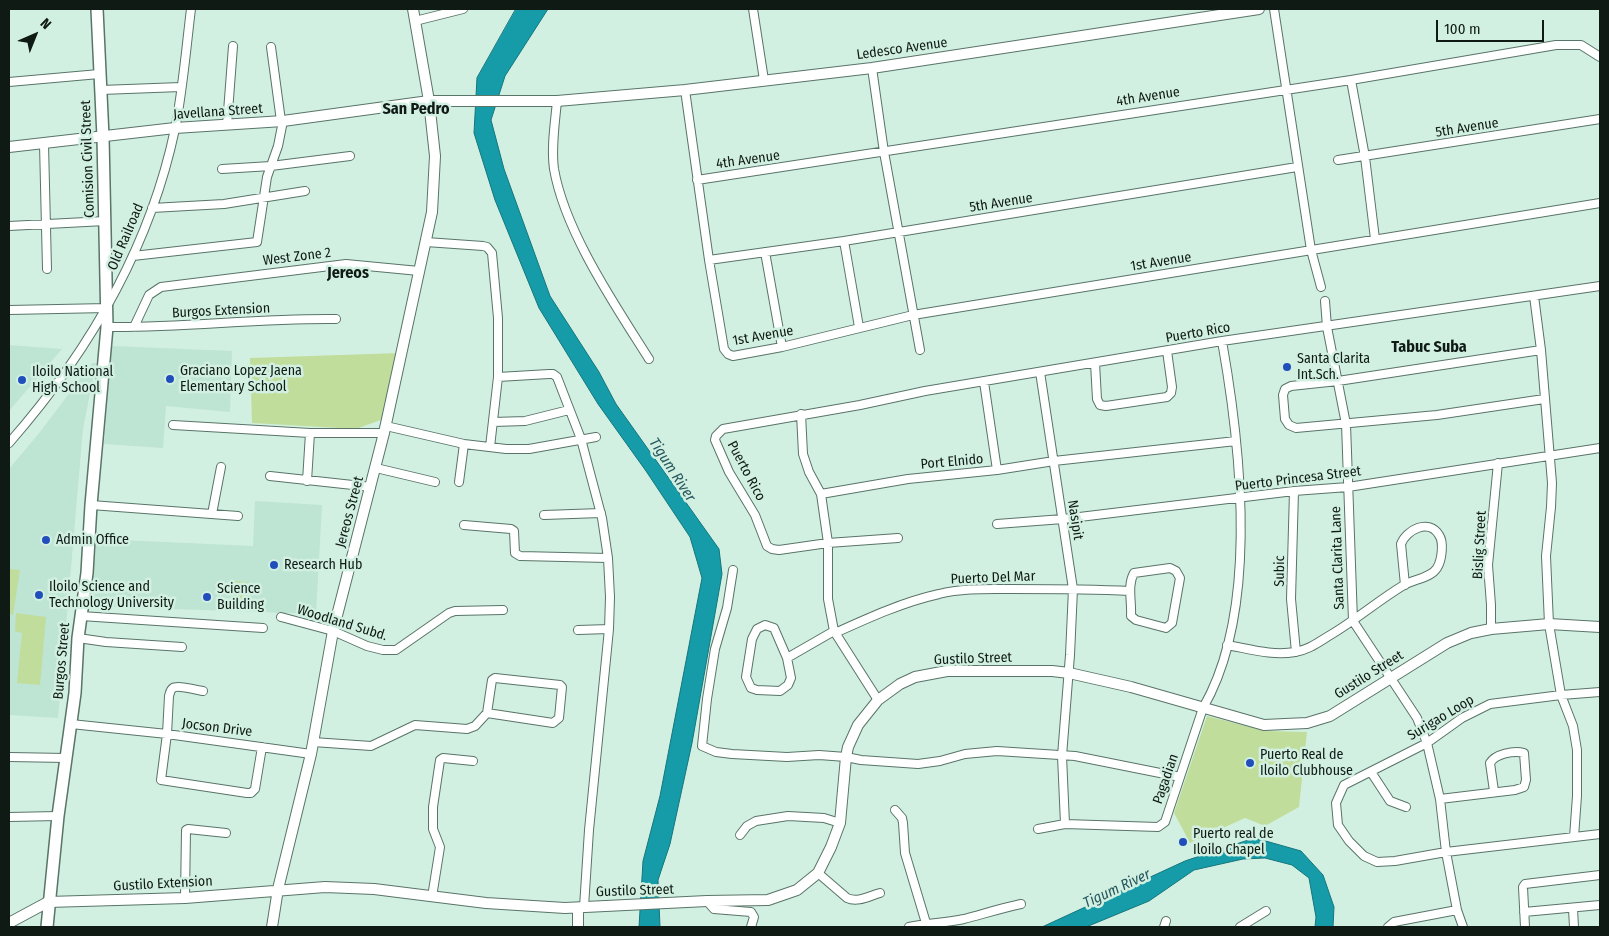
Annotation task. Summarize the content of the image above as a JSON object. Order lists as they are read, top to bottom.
{
  "streets": {
    "main road": ["Comision Civil Street", "Burgos Street"],
    "street": [
      "Ledesco Avenue",
      "4th Avenue",
      "Javellana Street",
      "5th Avenue",
      "Old Railroad",
      "West Zone 2",
      "1st Avenue",
      "Burgos Extension",
      "Puerto Rico",
      "Port Elnido",
      "Puerto Princesa Street",
      "Jereos Street",
      "Nasipit",
      "Bislig Street",
      "Santa Clarita Lane",
      "Subic",
      "Puerto Del Mar",
      "Woodland Subd.",
      "Gustilo Street",
      "Surigao Loop",
      "Jocson Drive",
      "Pagadian",
      "Gustilo Extension"
    ]
  },
  "crossings": [
    ["Ledesco Avenue", "Javellana Street"],
    ["Javellana Street", "Comision Civil Street"],
    ["Javellana Street", "Old Railroad"],
    ["Javellana Street", "Jereos Street"],
    ["5th Avenue", "1st Avenue"],
    ["Comision Civil Street", "Old Railroad"],
    ["Comision Civil Street", "Burgos Street"],
    ["Old Railroad", "Burgos Street"],
    ["West Zone 2", "Burgos Extension"],
    ["West Zone 2", "Jereos Street"],
    ["Burgos Extension", "Burgos Street"],
    ["Puerto Rico", "Port Elnido"],
    ["Puerto Rico", "Nasipit"],
    ["Puerto Rico", "Santa Clarita Lane"],
    ["Puerto Rico", "Pagadian"],
    ["Puerto Princesa Street", "Nasipit"],
    ["Puerto Princesa Street", "Bislig Street"],
    ["Puerto Princesa Street", "Santa Clarita Lane"],
    ["Puerto Princesa Street", "Subic"],
    ["Puerto Princesa Street", "Pagadian"],
    ["Jereos Street", "Woodland Subd."],
    ["Jereos Street", "Gustilo Street"],
    ["Jereos Street", "Jocson Drive"],
    ["Jereos Street", "Gustilo Extension"],
    ["Nasipit", "Puerto Del Mar"],
    ["Nasipit", "Gustilo Street"],
    ["Bislig Street", "Gustilo Street"],
    ["Santa Clarita Lane", "Gustilo Street"],
    ["Santa Clarita Lane", "Surigao Loop"],
    ["Gustilo Street", "Pagadian"],
    ["Gustilo Street", "Gustilo Extension"],
    ["Burgos Street", "Gustilo Extension"]
  ],
  "districts": ["San Pedro", "Jereos", "Tabuc Suba"],
  "water": ["Tigum River"],
  "places": [
    "Santa Clarita Int.Sch.",
    "Graciano Lopez Jaena Elementary School",
    "Iloilo National High School",
    "Admin Office",
    "Research Hub",
    "Iloilo Science and Technology University",
    "Science Building",
    "Puerto Real de Iloilo Clubhouse",
    "Puerto real de Iloilo Chapel"
  ],
  "scale_bar": "100 m",
  "north": "top right"
}
